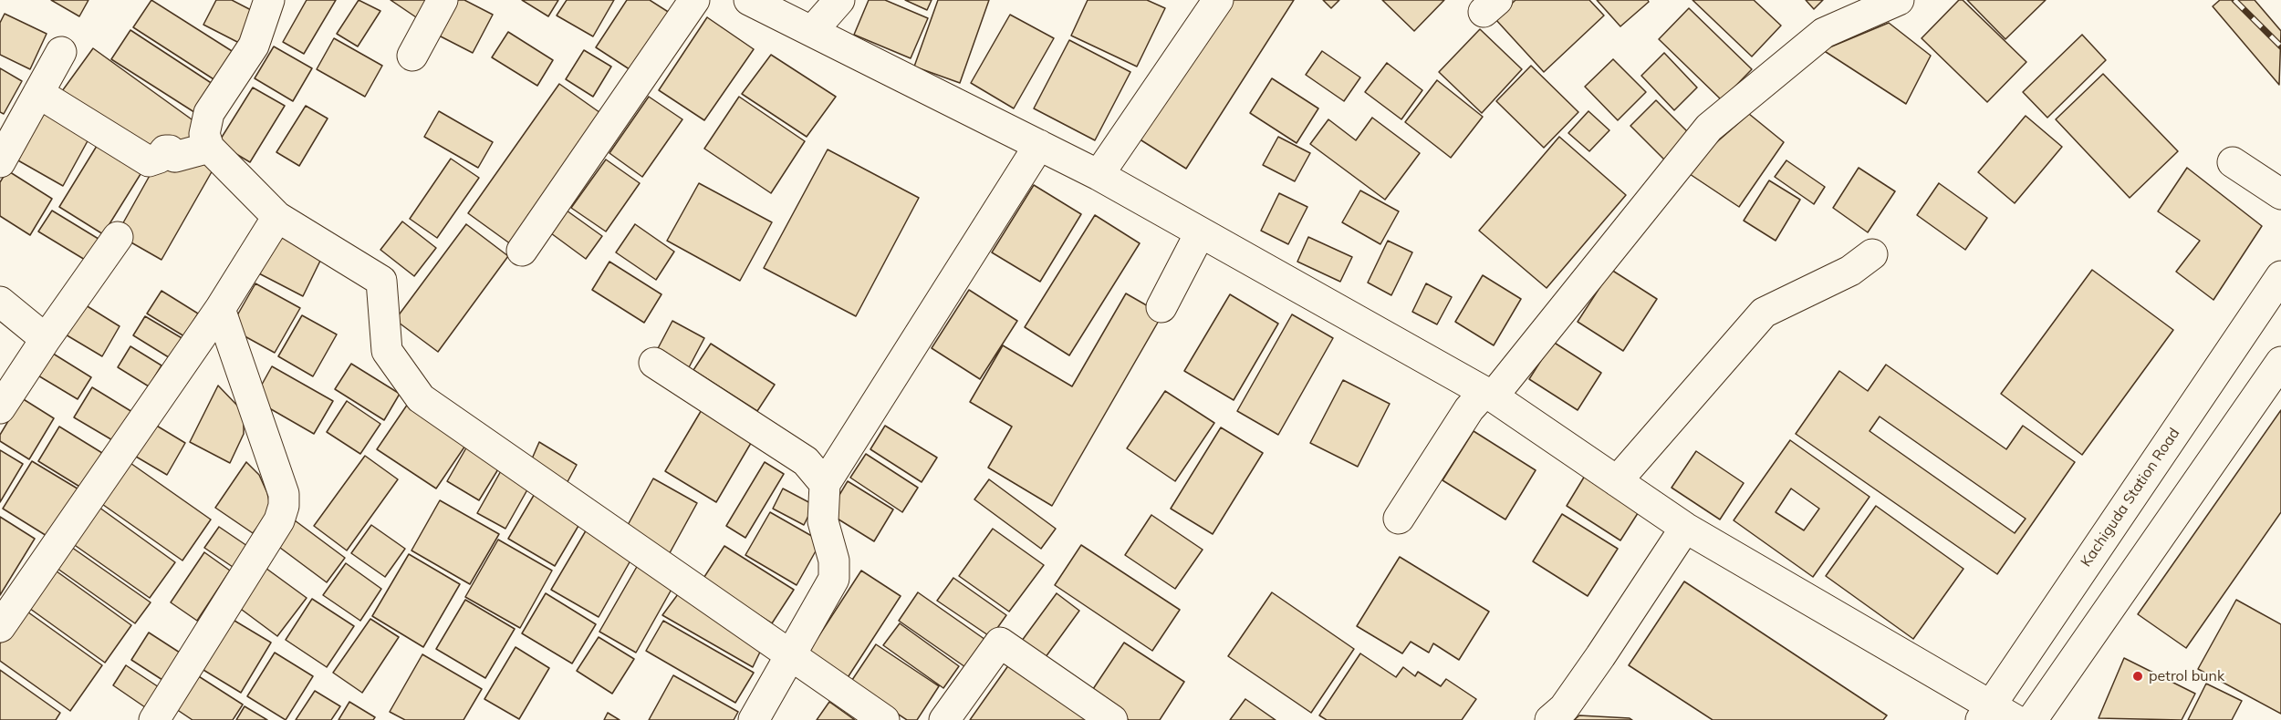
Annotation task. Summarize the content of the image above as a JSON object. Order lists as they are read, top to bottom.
{
  "streets": {
    "street": ["Kachiguda Station Road"]
  },
  "places": ["petrol bunk"]
}
